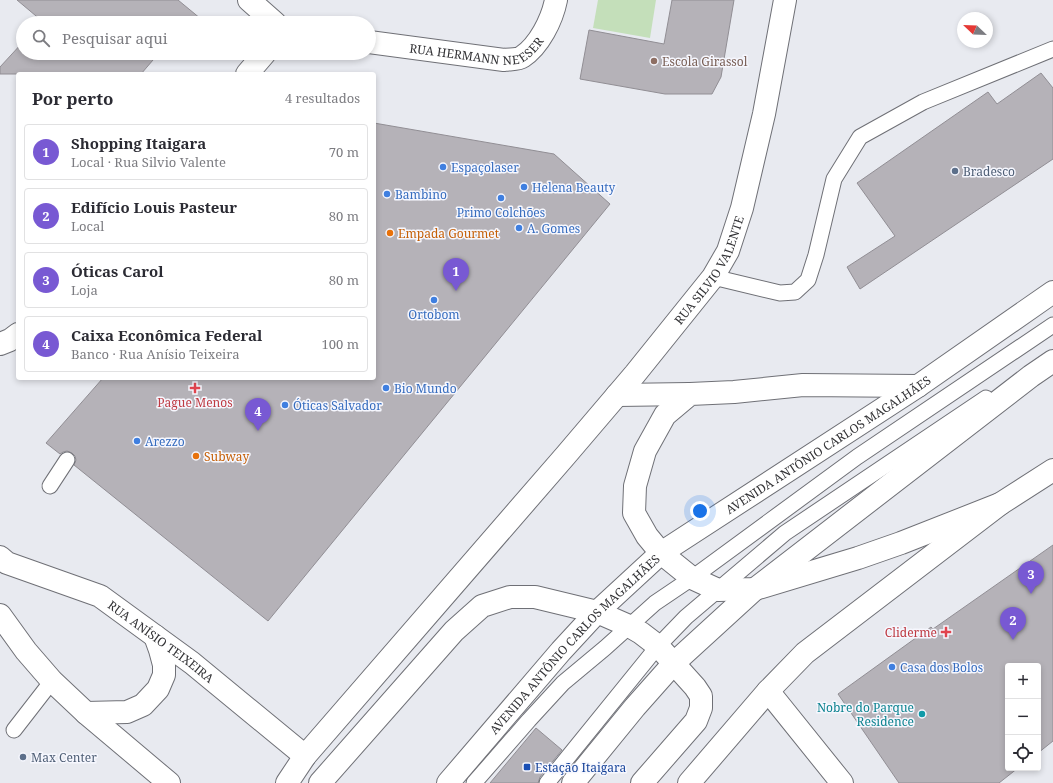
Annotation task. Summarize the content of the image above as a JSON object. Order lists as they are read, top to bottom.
{
  "streets": {
    "main road": [
      "RUA HERMANN NEESER",
      "RUA SILVIO VALENTE",
      "AVENIDA ANTÔNIO CARLOS MAGALHÃES",
      "RUA ANÍSIO TEIXEIRA"
    ]
  },
  "crossings": [
    ["RUA SILVIO VALENTE", "RUA ANÍSIO TEIXEIRA"]
  ],
  "places": {
    "other": [
      "Escola Girassol",
      "Espaçolaser",
      "Bradesco",
      "Helena Beauty",
      "Bambino",
      "Primo Colchões",
      "A. Gomes",
      "Empada Gourmet",
      "Ortobom",
      "Bio Mundo",
      "Óticas Salvador",
      "Arezzo",
      "Subway",
      "Casa dos Bolos",
      "Nobre do Parque Residence",
      "Max Center"
    ],
    "health": ["Pague Menos", "Cliderme"],
    "transit": ["Estação Itaigara"]
  },
  "north": "top left",
  "page": {
    "search": "Pesquisar aqui",
    "heading": ["Por perto", "4 resultados"],
    "list": [
      {
        "mark": "1",
        "name": "Shopping Itaigara",
        "note": "Local · Rua Silvio Valente",
        "value": "70 m"
      },
      {
        "mark": "2",
        "name": "Edifício Louis Pasteur",
        "note": "Local",
        "value": "80 m"
      },
      {
        "mark": "3",
        "name": "Óticas Carol",
        "note": "Loja",
        "value": "80 m"
      },
      {
        "mark": "4",
        "name": "Caixa Econômica Federal",
        "note": "Banco · Rua Anísio Teixeira",
        "value": "100 m"
      }
    ],
    "pins": [
      "1",
      "4",
      "3",
      "2"
    ],
    "map_buttons": ["+", "−"]
  }
}
